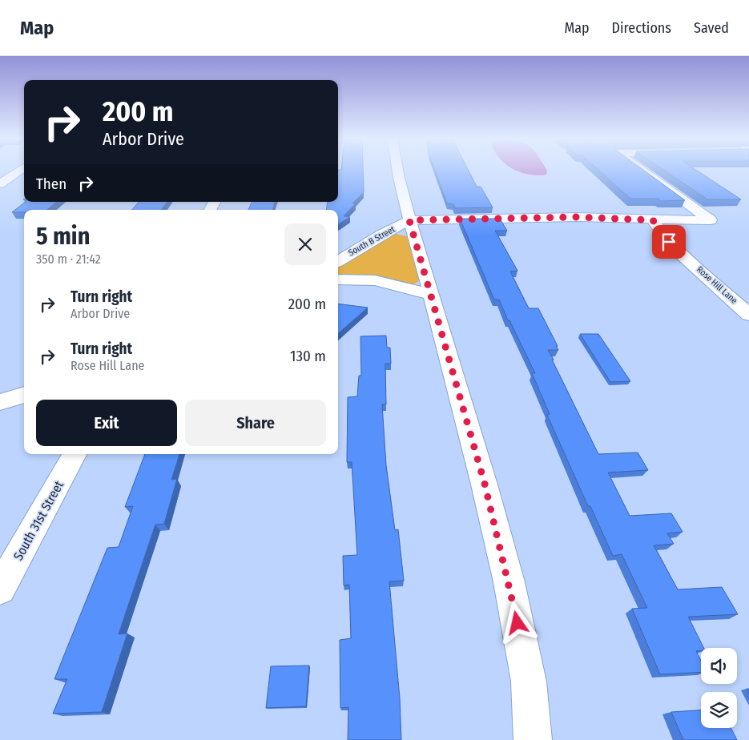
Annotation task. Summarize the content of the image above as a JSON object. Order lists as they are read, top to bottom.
{
  "streets": {
    "street": ["South B Street", "Rose Hill Lane", "South 31st Street"]
  },
  "page": {
    "header": "Map",
    "nav": ["Map", "Directions", "Saved"],
    "turn": ["200 m", "Arbor Drive"],
    "then": "Then",
    "heading": ["5 min", "350 m · 21:42"],
    "list": [
      {
        "name": "Turn right",
        "note": "Arbor Drive",
        "value": "200 m"
      },
      {
        "name": "Turn right",
        "note": "Rose Hill Lane",
        "value": "130 m"
      }
    ],
    "buttons": ["Exit", "Share"]
  }
}
